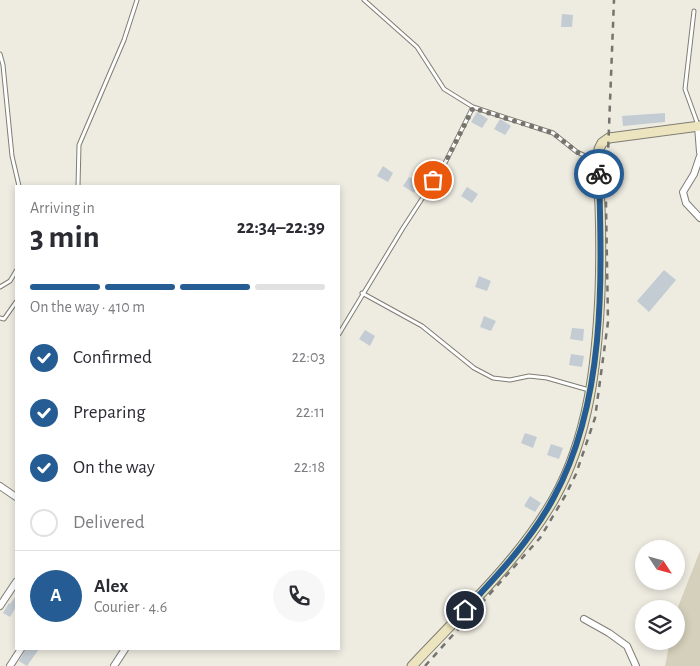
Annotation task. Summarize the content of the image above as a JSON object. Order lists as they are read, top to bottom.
{
  "north": "bottom right",
  "page": {
    "heading": ["3 min", "Arriving in", "22:34–22:39"],
    "panel": ["Alex", "Courier · 4.6"],
    "bar": "On the way · 410 m",
    "list": [
      ["Confirmed", "22:03"],
      ["Preparing", "22:11"],
      ["On the way", "22:18"],
      "Delivered"
    ],
    "round": "A"
  }
}
